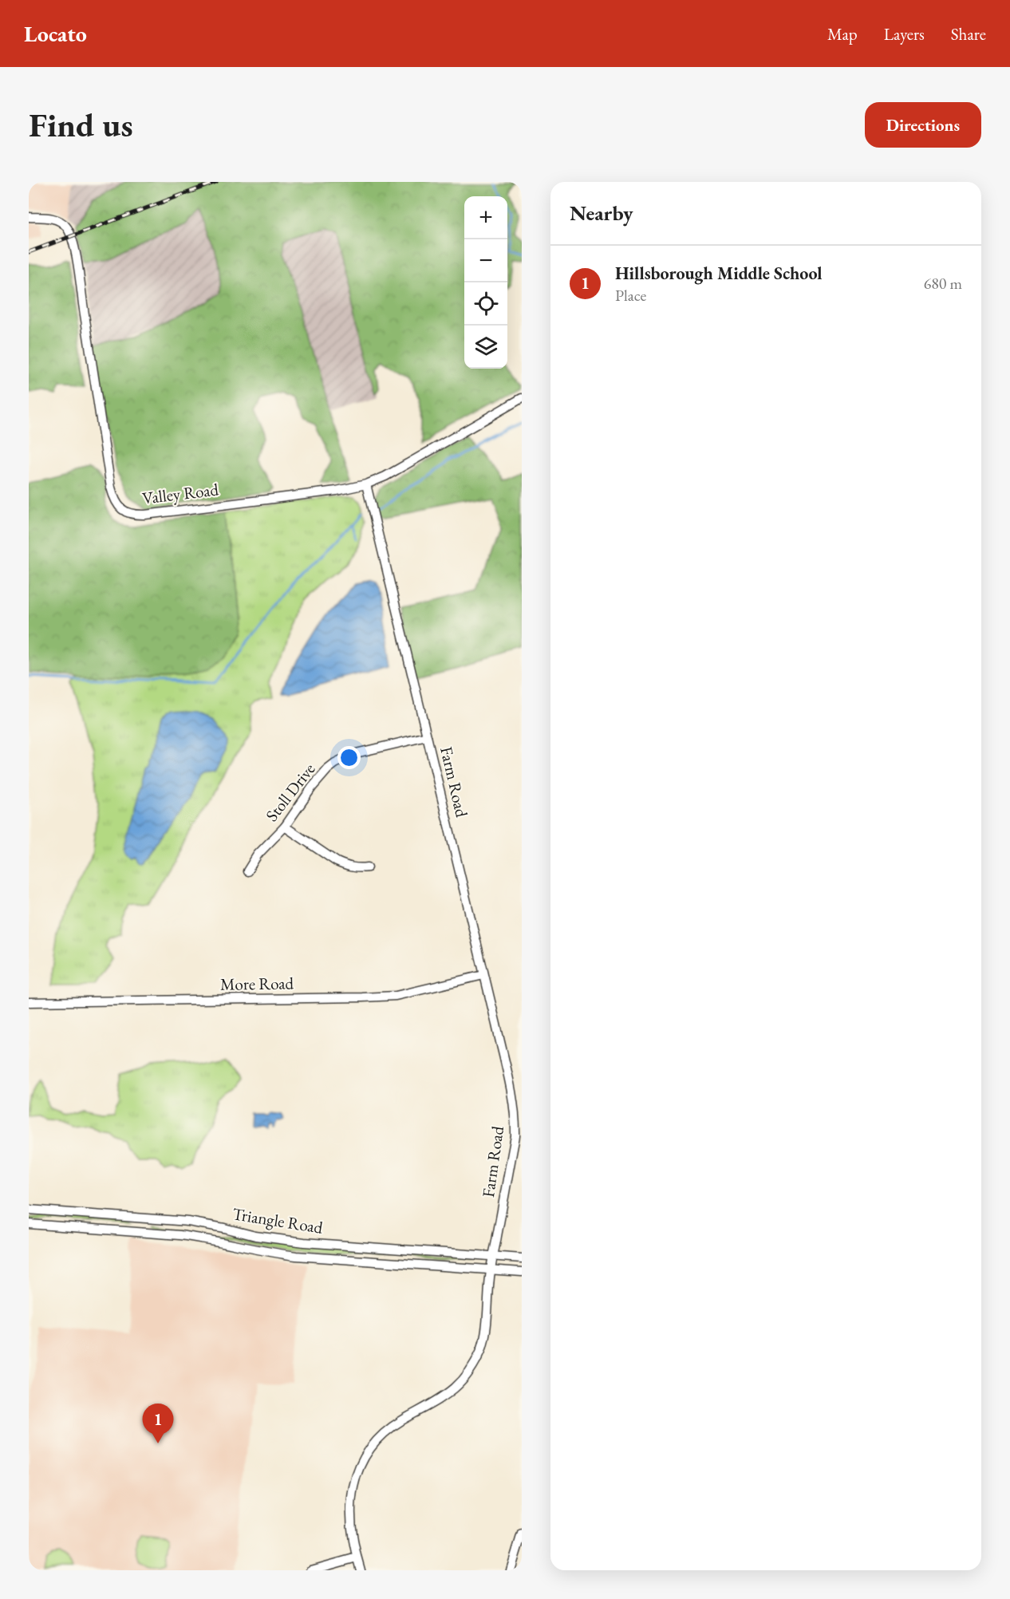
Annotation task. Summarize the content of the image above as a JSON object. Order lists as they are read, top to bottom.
{
  "streets": {
    "street": [
      "Valley Road",
      "Farm Road",
      "Stoll Drive",
      "More Road",
      "Triangle Road"
    ]
  },
  "crossings": [
    ["Valley Road", "Farm Road"],
    ["Farm Road", "Stoll Drive"],
    ["Farm Road", "More Road"],
    ["Farm Road", "Triangle Road"]
  ],
  "page": {
    "header": "Locato",
    "nav": ["Map", "Layers", "Share"],
    "buttons": "Directions",
    "title": "Find us",
    "heading": "Nearby",
    "map_buttons": ["+", "−"],
    "list": [
      {
        "mark": "1",
        "name": "Hillsborough Middle School",
        "note": "Place",
        "value": "680 m"
      }
    ],
    "pins": "1"
  }
}
